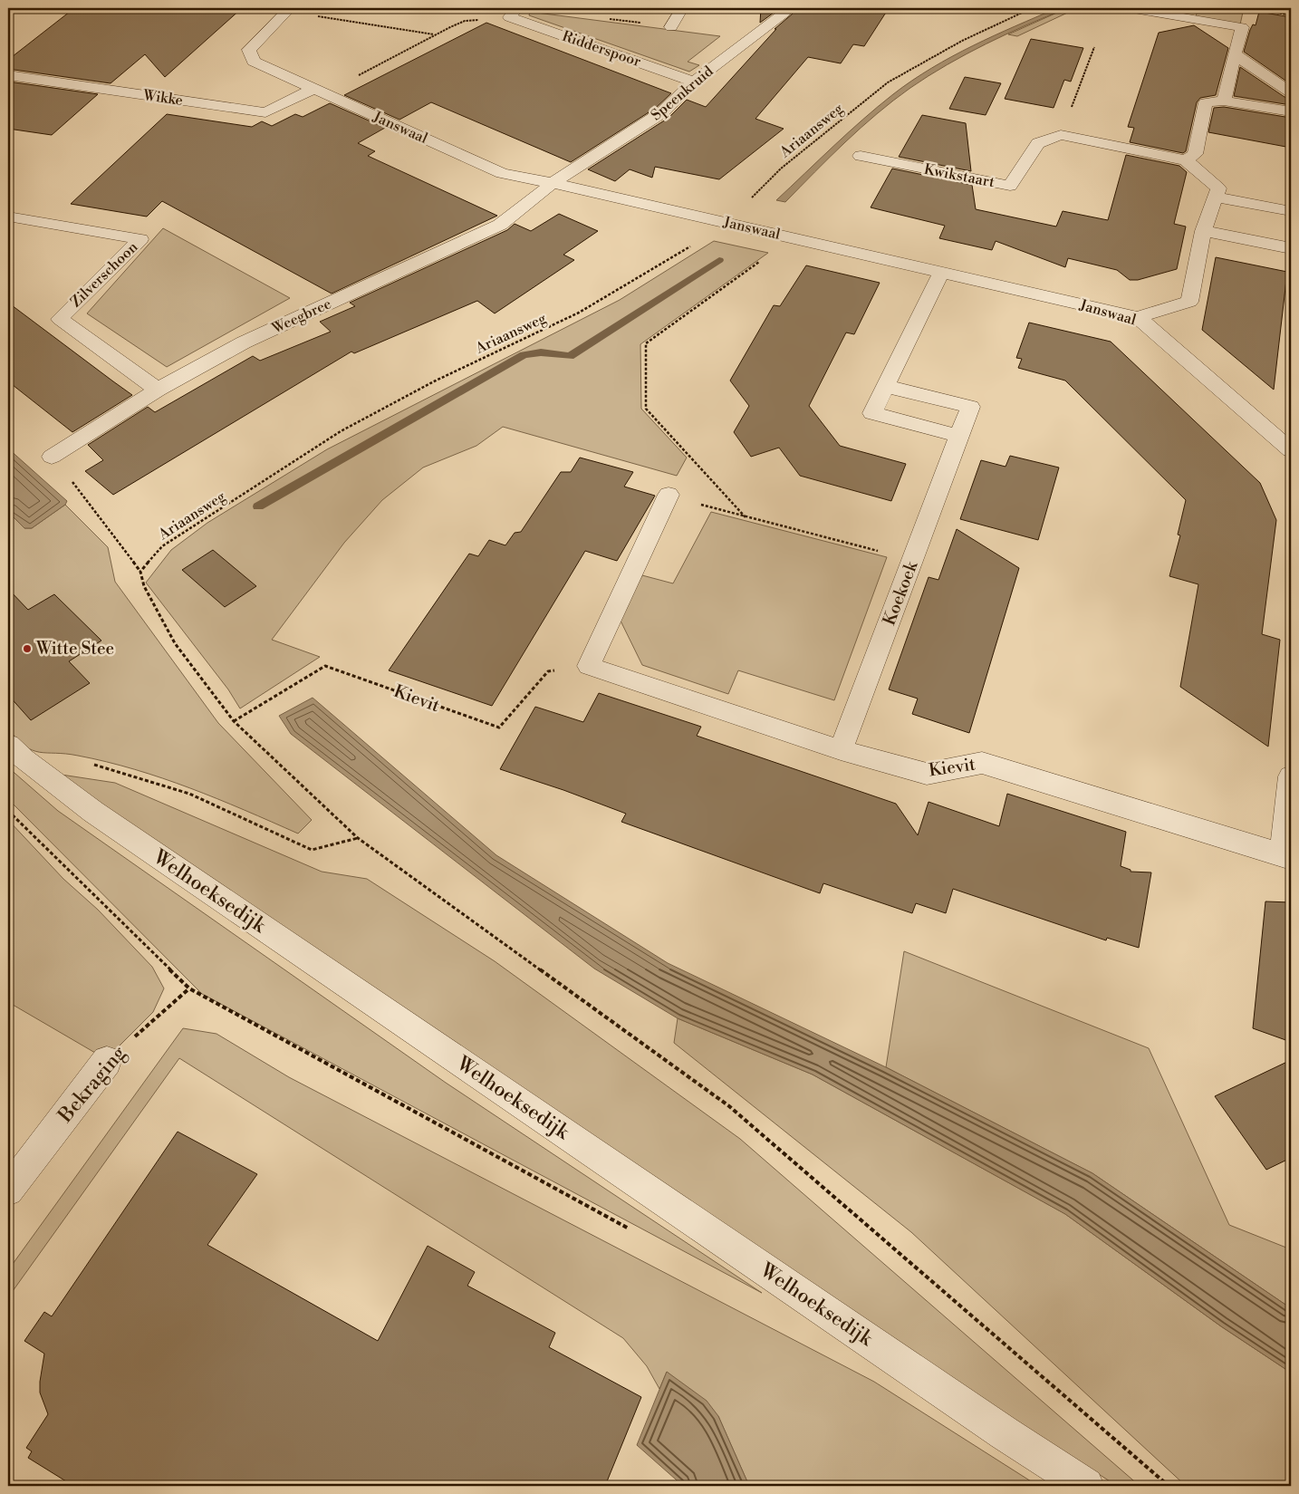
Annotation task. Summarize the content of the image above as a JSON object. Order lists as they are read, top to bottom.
{
  "streets": {
    "street": [
      "Ridderspoor",
      "Speenkruid",
      "Wikke",
      "Janswaal",
      "Kwikstaart",
      "Zilverschoon",
      "Weegbree",
      "Koekoek",
      "Kievit",
      "Welhoeksedijk",
      "Bekraging"
    ],
    "path": ["Ariaansweg"]
  },
  "crossings": [
    ["Ridderspoor", "Speenkruid"],
    ["Speenkruid", "Janswaal"],
    ["Speenkruid", "Weegbree"],
    ["Wikke", "Janswaal"],
    ["Janswaal", "Ariaansweg"],
    ["Janswaal", "Weegbree"],
    ["Zilverschoon", "Weegbree"],
    ["Koekoek", "Kievit"]
  ],
  "places": ["Witte Stee"]
}
